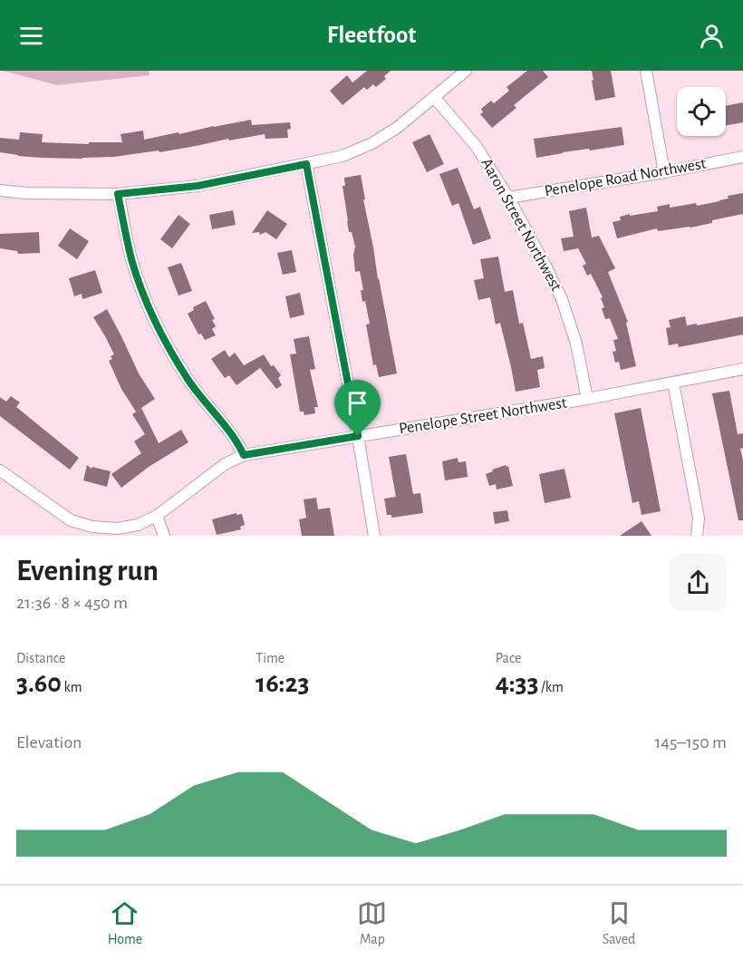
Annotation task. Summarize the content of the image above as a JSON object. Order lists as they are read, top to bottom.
{
  "streets": {
    "street": ["Penelope Road Northwest", "Aaron Street Northwest", "Penelope Street Northwest"]
  },
  "crossings": [
    ["Penelope Road Northwest", "Aaron Street Northwest"],
    ["Aaron Street Northwest", "Penelope Street Northwest"]
  ],
  "page": {
    "header": "Fleetfoot",
    "heading": ["Evening run", "21:36 · 8 × 450 m"],
    "stats": [
      ["Distance", "3.60 km"],
      ["Time", "16:23"],
      ["Pace", "4:33 /km"]
    ],
    "chart": ["Elevation", "145–150 m"],
    "tabs": ["Home", "Map", "Saved"]
  }
}
